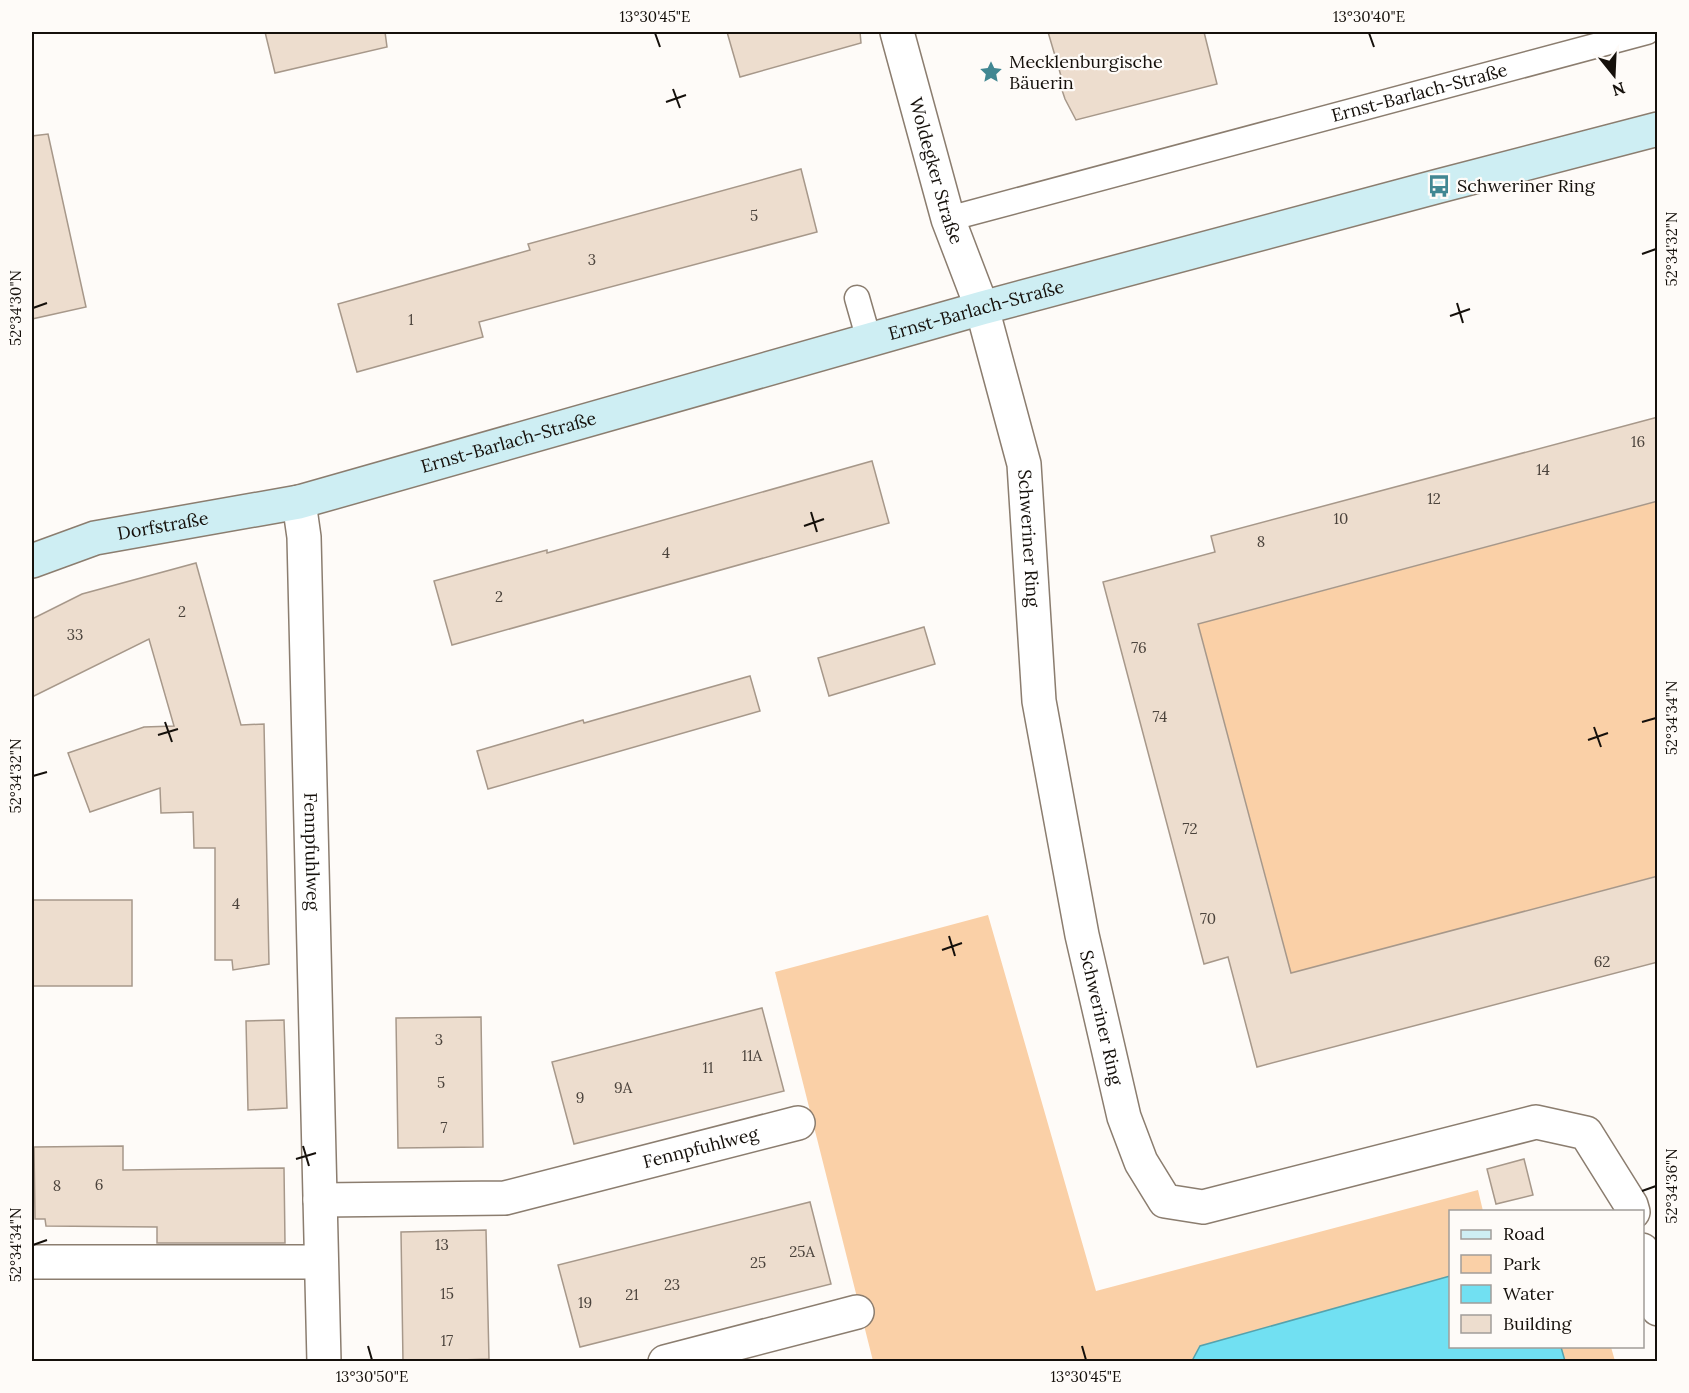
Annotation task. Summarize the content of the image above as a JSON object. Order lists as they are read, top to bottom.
{
  "streets": {
    "main road": ["Ernst-Barlach-Straße", "Dorfstraße"],
    "street": ["Woldegker Straße", "Schweriner Ring", "Fennpfuhlweg"]
  },
  "crossings": [
    ["Ernst-Barlach-Straße", "Woldegker Straße"],
    ["Ernst-Barlach-Straße", "Dorfstraße"],
    ["Ernst-Barlach-Straße", "Schweriner Ring"],
    ["Ernst-Barlach-Straße", "Fennpfuhlweg"],
    ["Woldegker Straße", "Schweriner Ring"],
    ["Dorfstraße", "Fennpfuhlweg"]
  ],
  "places": {
    "place": ["Mecklenburgische Bäuerin"],
    "bus stop": ["Schweriner Ring"]
  },
  "house_numbers": [
    "5",
    "3",
    "1",
    "16",
    "14",
    "12",
    "10",
    "8",
    "4",
    "2",
    "2",
    "33",
    "76",
    "74",
    "72",
    "4",
    "70",
    "62",
    "3",
    "11A",
    "11",
    "5",
    "9A",
    "9",
    "7",
    "6",
    "8",
    "13",
    "25A",
    "25",
    "23",
    "15",
    "21",
    "19",
    "17"
  ],
  "legend": [
    "Road",
    "Park",
    "Water",
    "Building"
  ],
  "north": "bottom",
  "coordinates": [
    "13°30'45\"E",
    "13°30'40\"E",
    "52°34'32\"N",
    "52°34'30\"N",
    "52°34'34\"N",
    "52°34'36\"N",
    "13°30'50\"E"
  ]
}
